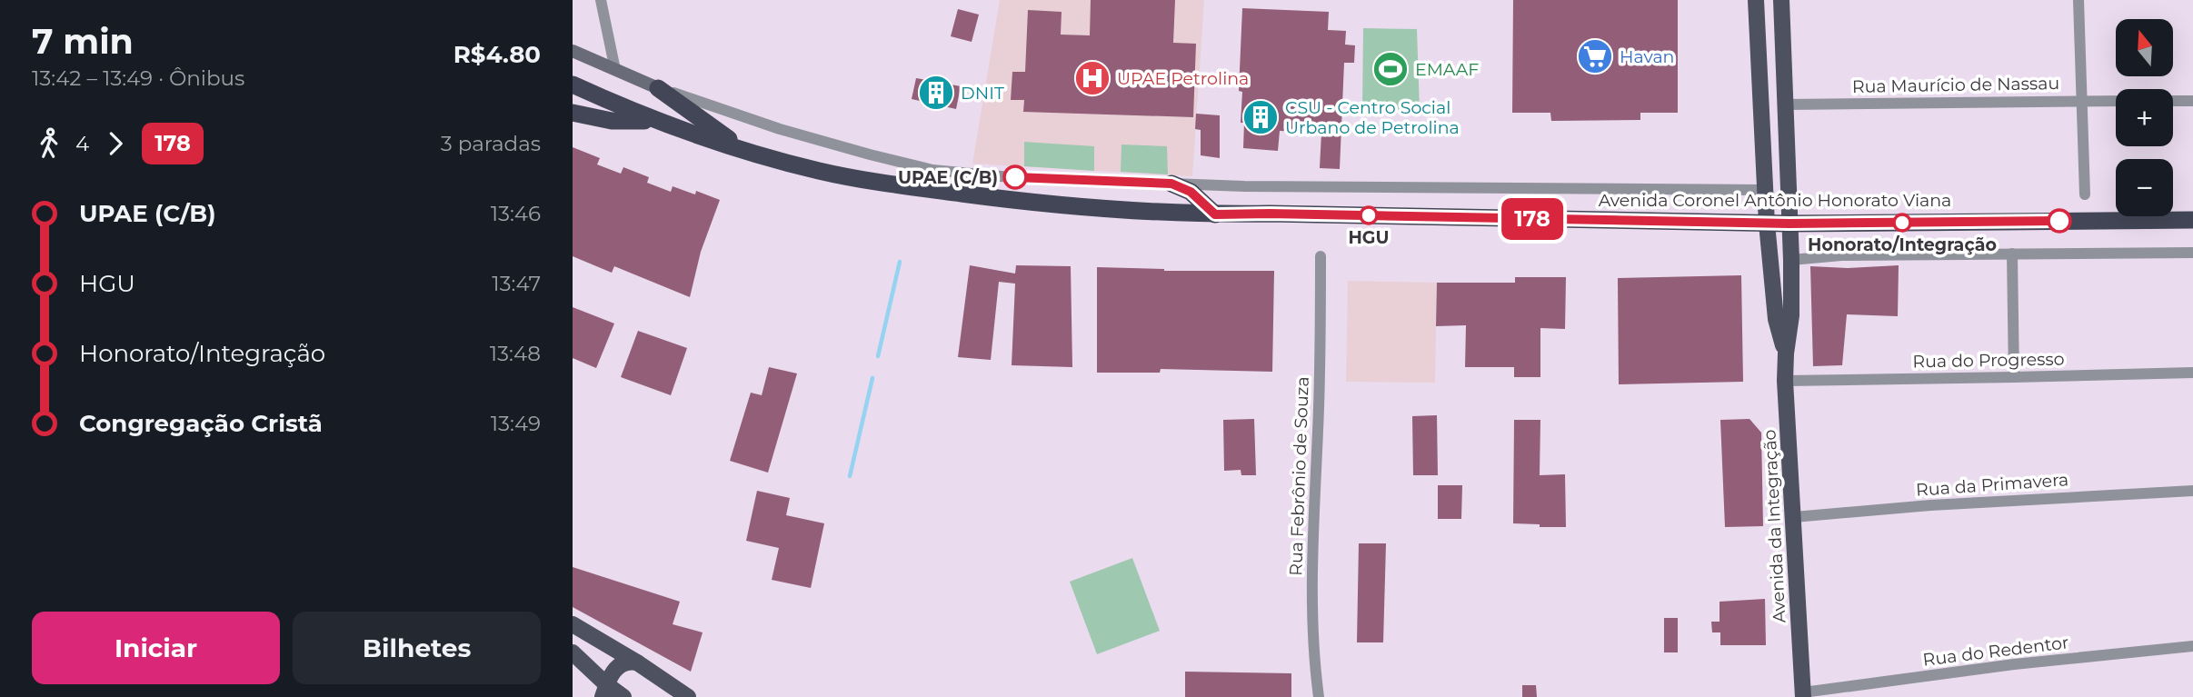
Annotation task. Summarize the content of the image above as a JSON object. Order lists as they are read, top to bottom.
{
  "streets": {
    "highway": ["Avenida Coronel Antônio Honorato Viana"],
    "main road": ["Avenida da Integração"],
    "street": [
      "Rua Maurício de Nassau",
      "Rua do Progresso",
      "Rua Febrônio de Souza",
      "Rua da Primavera",
      "Rua do Redentor"
    ]
  },
  "crossings": [
    ["Rua Maurício de Nassau", "Avenida da Integração"],
    ["Avenida Coronel Antônio Honorato Viana", "Avenida da Integração"],
    ["Rua do Progresso", "Avenida da Integração"],
    ["Rua da Primavera", "Avenida da Integração"],
    ["Avenida da Integração", "Rua do Redentor"]
  ],
  "places": {
    "supermarket": ["Havan"],
    "sports": ["EMAAF"],
    "hospital": ["UPAE Petrolina"],
    "building": ["DNIT", "CSU - Centro Social Urbano de Petrolina"],
    "other": ["UPAE (C/B)", "HGU", "Honorato/Integração"]
  },
  "lines": ["bus line 178"],
  "north": "top",
  "page": {
    "heading": ["7 min", "13:42 – 13:49 · Ônibus", "R$4.80"],
    "on_map": "178",
    "map_buttons": ["+", "−"],
    "legs": ["4", "178", "3 paradas"],
    "list": [
      {
        "name": "UPAE (C/B)",
        "value": "13:46"
      },
      {
        "name": "HGU",
        "value": "13:47"
      },
      {
        "name": "Honorato/Integração",
        "value": "13:48"
      },
      {
        "name": "Congregação Cristã",
        "value": "13:49"
      }
    ],
    "buttons": ["Iniciar", "Bilhetes"]
  }
}
